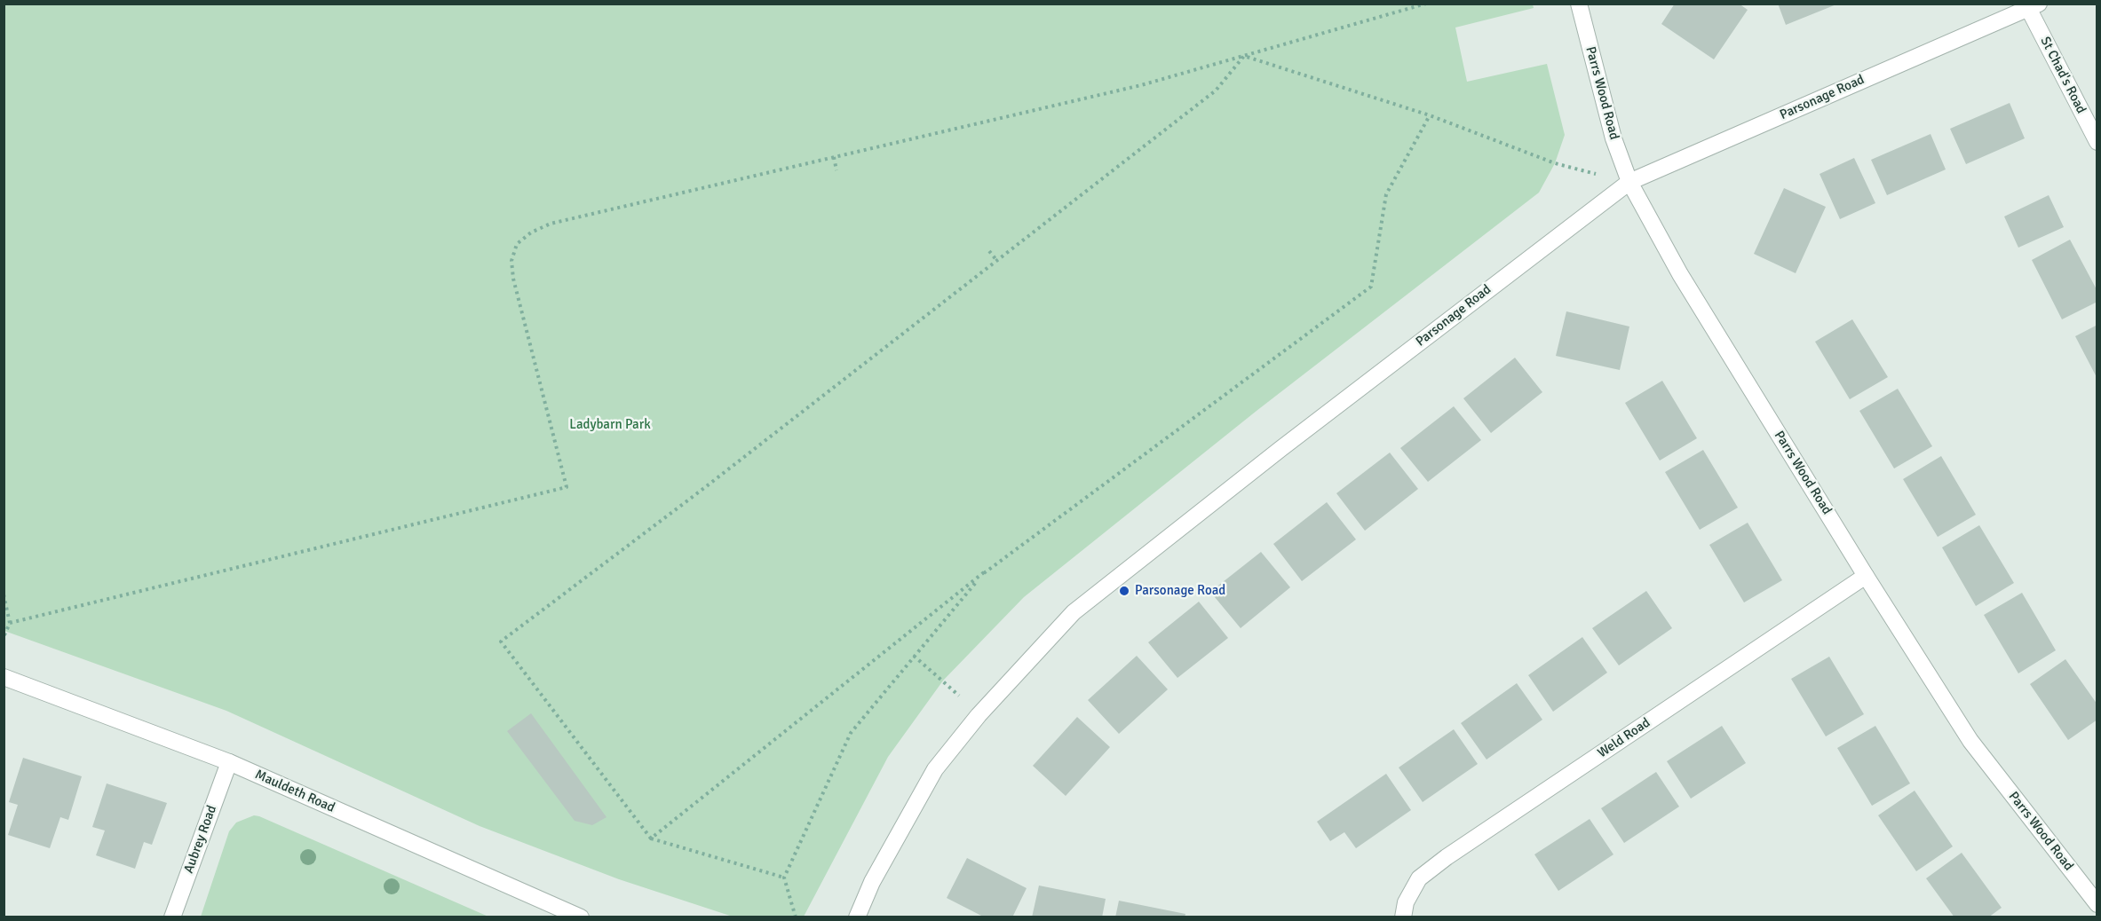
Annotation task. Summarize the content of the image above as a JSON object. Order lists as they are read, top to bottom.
{
  "streets": {
    "street": [
      "St Chad's Road",
      "Parrs Wood Road",
      "Parsonage Road",
      "Weld Road",
      "Mauldeth Road",
      "Aubrey Road"
    ]
  },
  "crossings": [
    ["St Chad's Road", "Parsonage Road"],
    ["Parrs Wood Road", "Parsonage Road"],
    ["Parrs Wood Road", "Weld Road"],
    ["Mauldeth Road", "Aubrey Road"]
  ],
  "parks": ["Ladybarn Park"],
  "places": ["Parsonage Road"]
}
